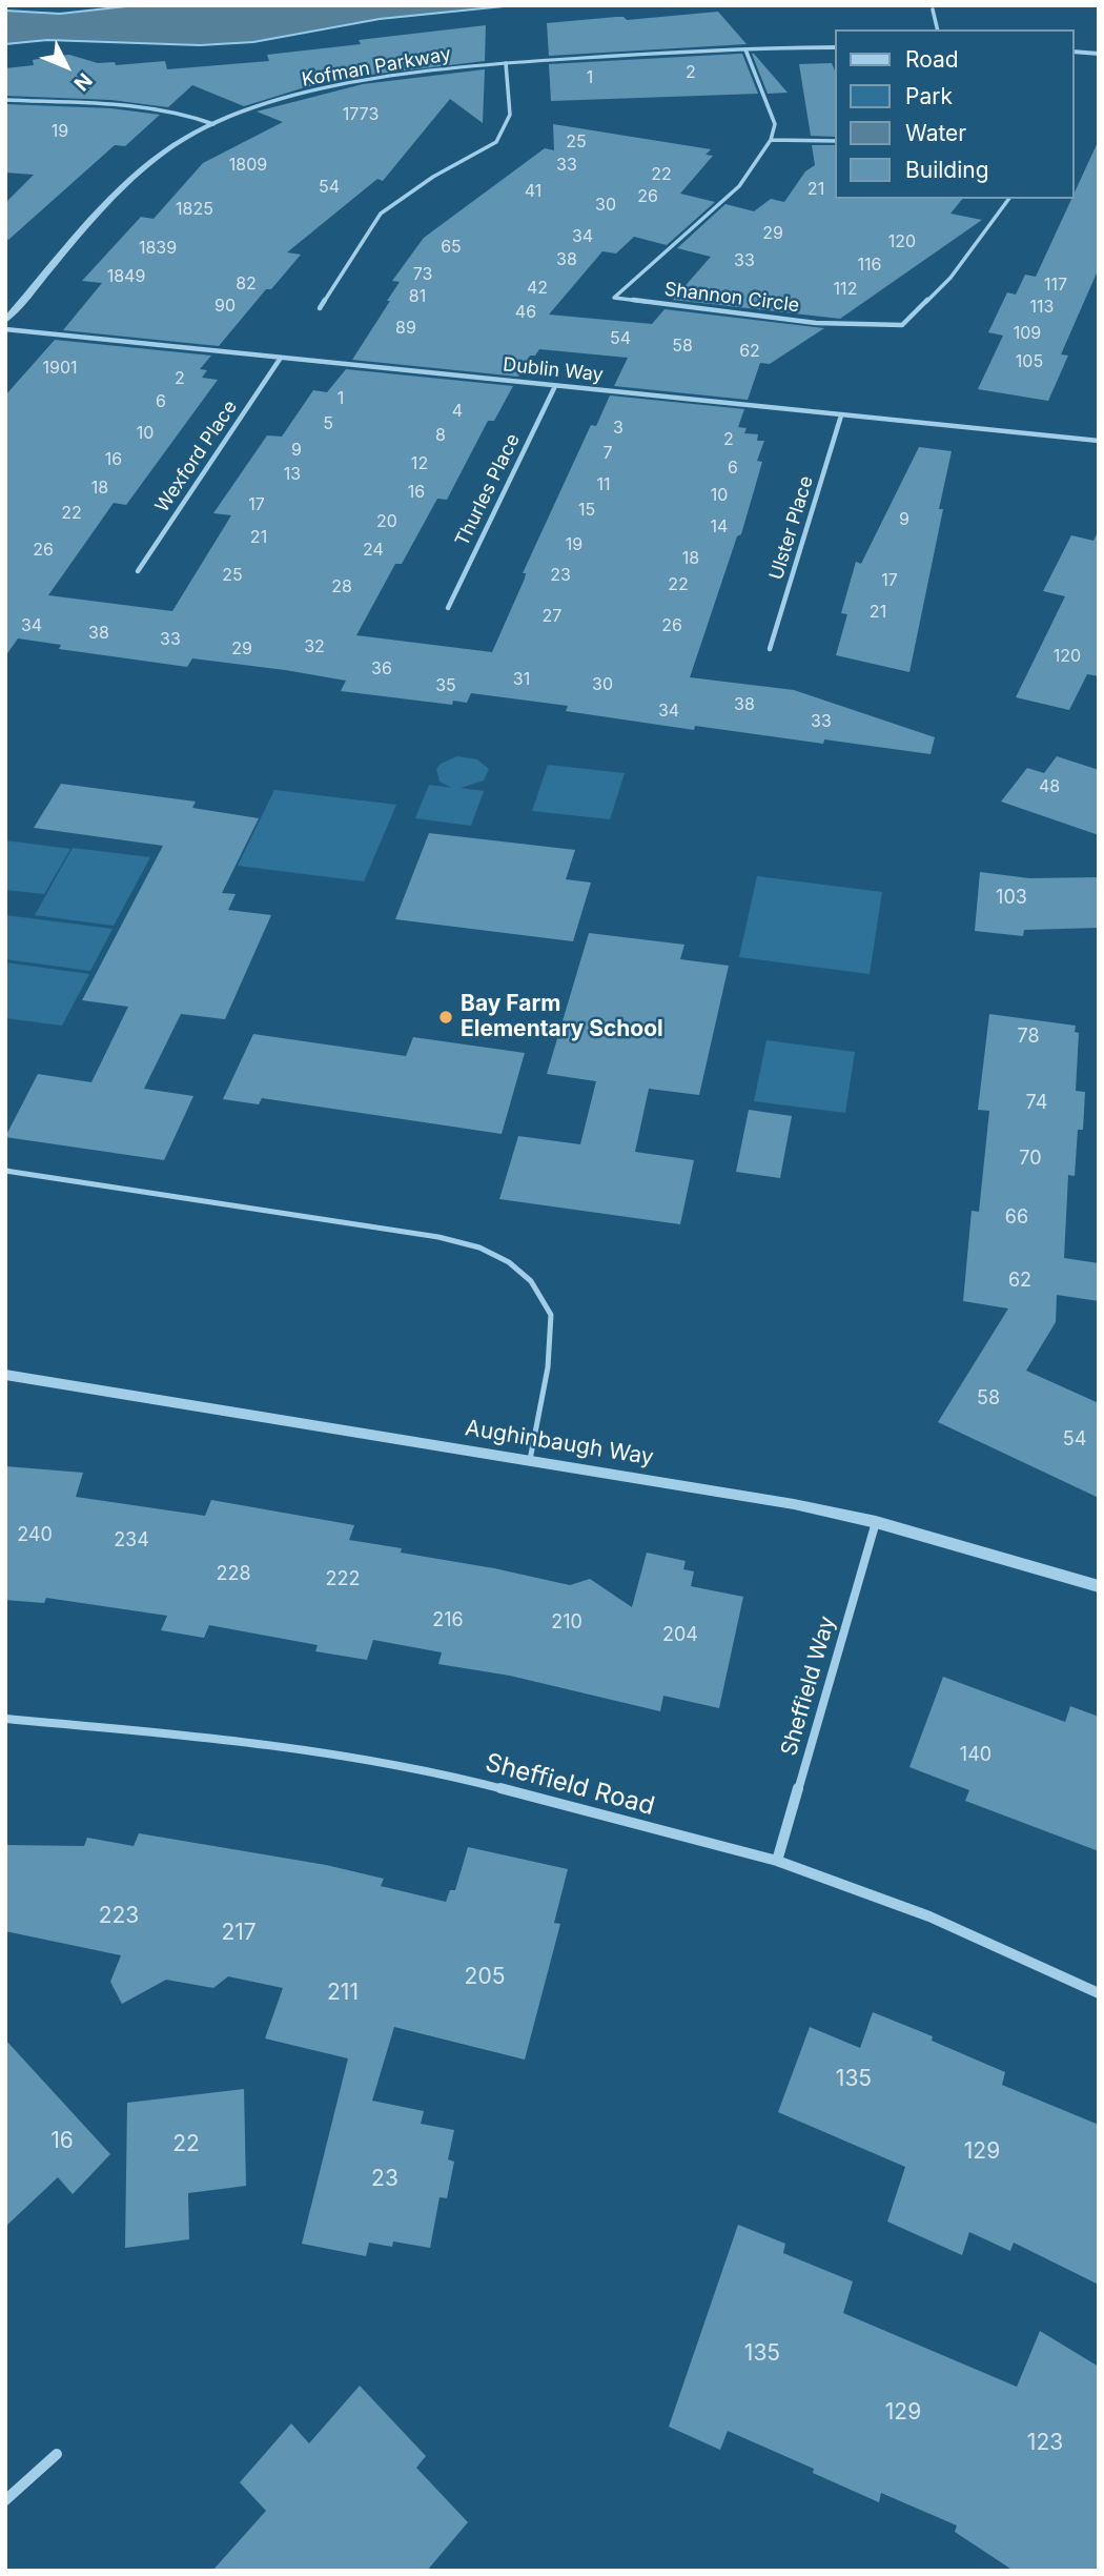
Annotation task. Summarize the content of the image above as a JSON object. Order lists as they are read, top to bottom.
{
  "streets": {
    "street": [
      "Kofman Parkway",
      "Shannon Circle",
      "Dublin Way",
      "Wexford Place",
      "Thurles Place",
      "Ulster Place",
      "Aughinbaugh Way",
      "Sheffield Way",
      "Sheffield Road"
    ]
  },
  "crossings": [
    ["Dublin Way", "Wexford Place"],
    ["Dublin Way", "Thurles Place"],
    ["Dublin Way", "Ulster Place"],
    ["Aughinbaugh Way", "Sheffield Way"],
    ["Sheffield Way", "Sheffield Road"]
  ],
  "places": ["Bay Farm Elementary School"],
  "house_numbers": [
    "2",
    "1",
    "1773",
    "19",
    "25",
    "1809",
    "33",
    "22",
    "54",
    "21",
    "41",
    "26",
    "30",
    "1825",
    "29",
    "34",
    "120",
    "65",
    "1839",
    "38",
    "33",
    "116",
    "73",
    "1849",
    "82",
    "117",
    "42",
    "112",
    "81",
    "90",
    "113",
    "46",
    "89",
    "109",
    "54",
    "58",
    "62",
    "105",
    "1901",
    "2",
    "1",
    "6",
    "4",
    "5",
    "3",
    "10",
    "8",
    "2",
    "9",
    "7",
    "16",
    "12",
    "6",
    "13",
    "11",
    "18",
    "16",
    "10",
    "17",
    "15",
    "22",
    "9",
    "20",
    "14",
    "21",
    "19",
    "26",
    "24",
    "18",
    "25",
    "23",
    "17",
    "22",
    "28",
    "21",
    "27",
    "34",
    "26",
    "38",
    "33",
    "32",
    "29",
    "120",
    "36",
    "31",
    "30",
    "35",
    "38",
    "34",
    "33",
    "48",
    "103",
    "78",
    "74",
    "70",
    "66",
    "62",
    "58",
    "54",
    "240",
    "234",
    "228",
    "222",
    "216",
    "210",
    "204",
    "140",
    "223",
    "217",
    "205",
    "211",
    "135",
    "16",
    "22",
    "129",
    "23",
    "135",
    "129",
    "123"
  ],
  "legend": [
    "Road",
    "Park",
    "Water",
    "Building"
  ],
  "north": "bottom right"
}
